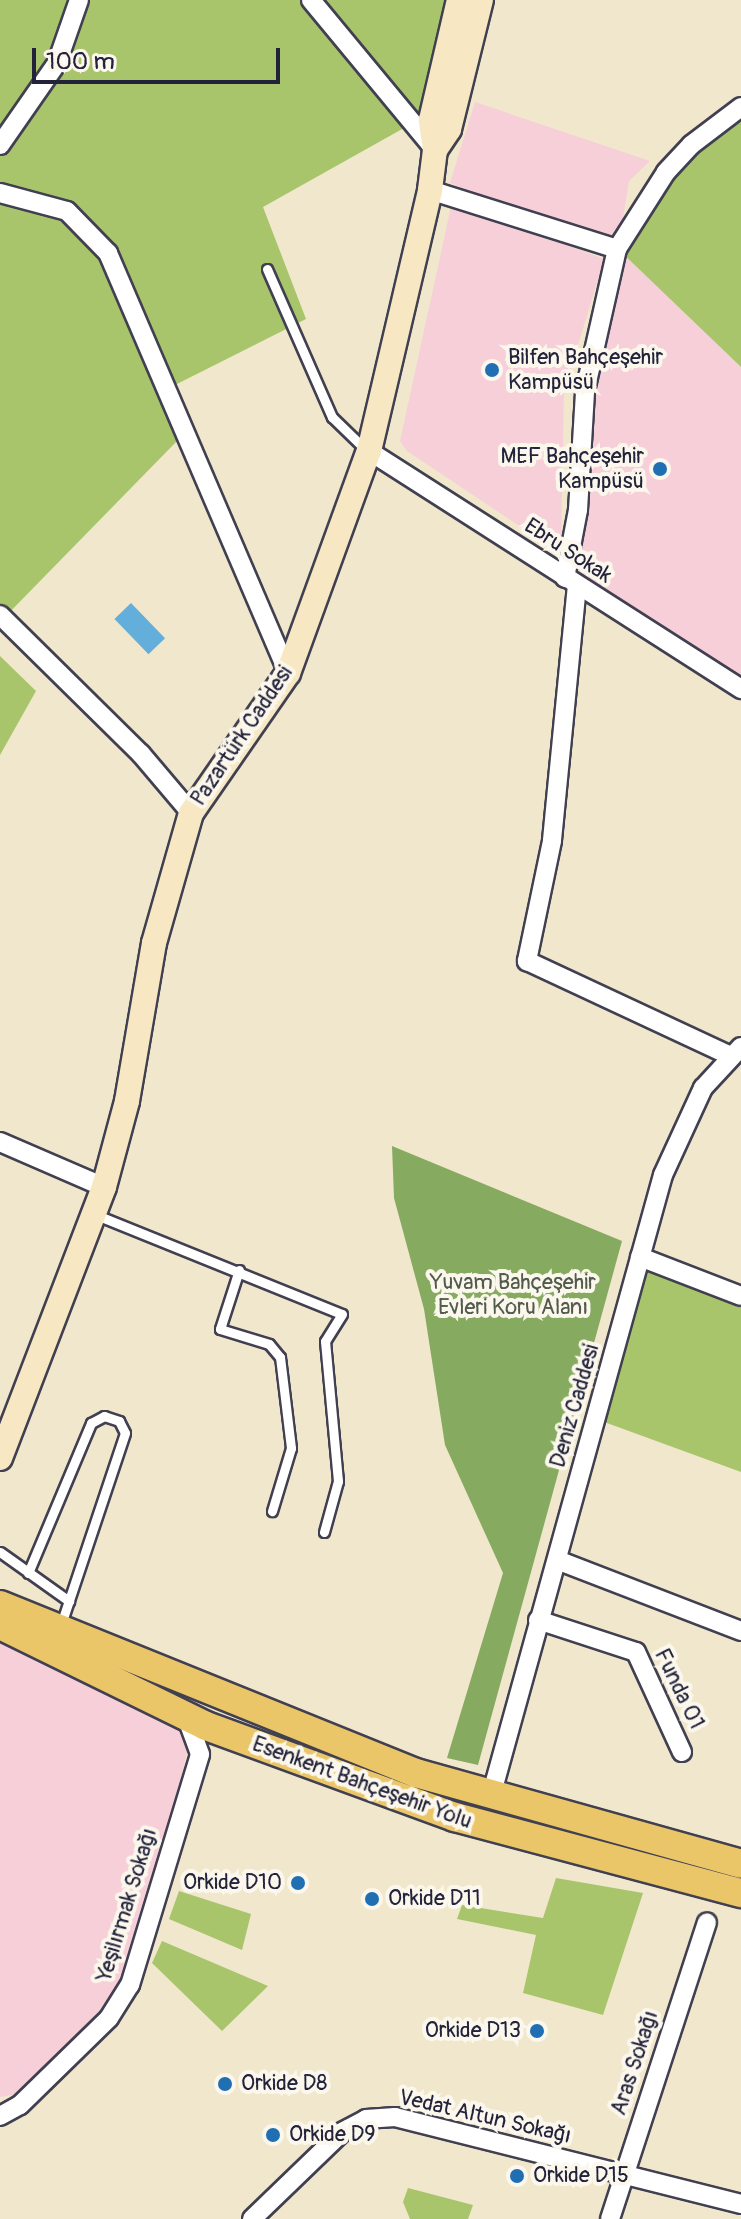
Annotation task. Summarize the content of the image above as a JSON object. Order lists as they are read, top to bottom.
{
  "streets": {
    "main road": ["Esenkent Bahçeşehir Yolu"],
    "street": [
      "Ebru Sokak",
      "Pazartürk Caddesi",
      "Deniz Caddesi",
      "Funda 01",
      "Yeşilırmak Sokağı",
      "Aras Sokağı",
      "Vedat Altun Sokağı"
    ]
  },
  "crossings": [
    ["Ebru Sokak", "Pazartürk Caddesi"],
    ["Deniz Caddesi", "Funda 01"],
    ["Deniz Caddesi", "Esenkent Bahçeşehir Yolu"],
    ["Aras Sokağı", "Vedat Altun Sokağı"]
  ],
  "parks": ["Yuvam Bahçeşehir Evleri Koru Alanı"],
  "places": [
    "Bilfen Bahçeşehir Kampüsü",
    "MEF Bahçeşehir Kampüsü",
    "Orkide D10",
    "Orkide D11",
    "Orkide D13",
    "Orkide D8",
    "Orkide D9",
    "Orkide D15"
  ],
  "scale_bar": "100 m"
}
